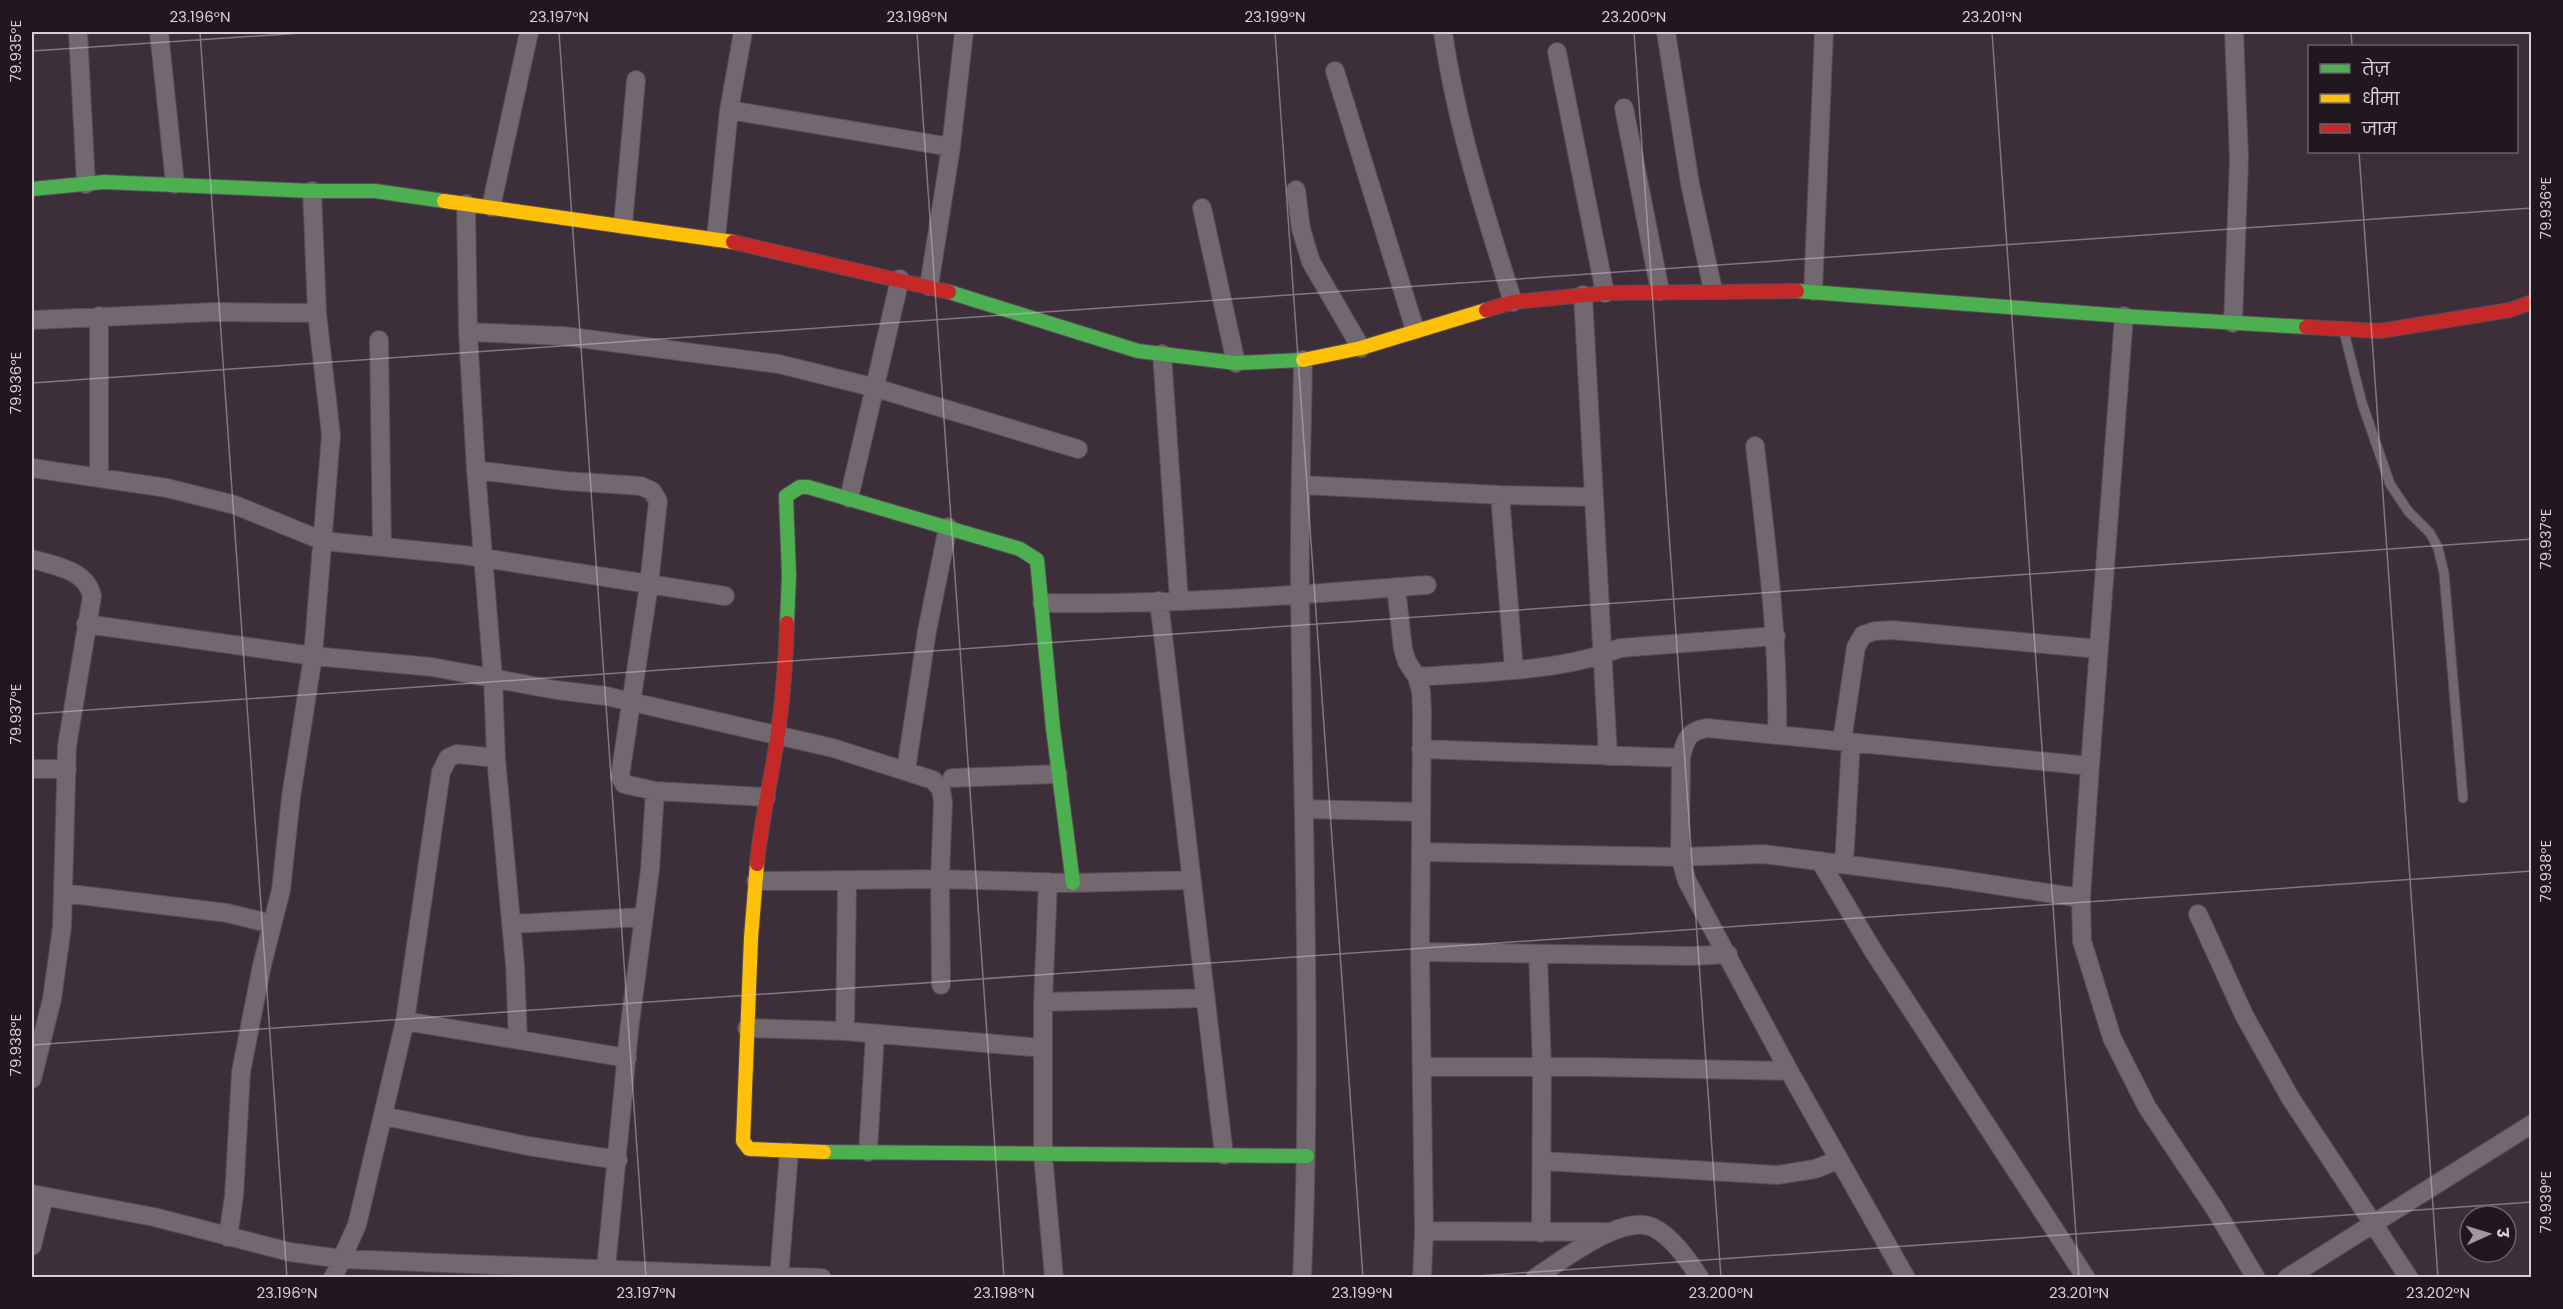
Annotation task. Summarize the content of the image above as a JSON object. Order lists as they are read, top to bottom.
{
  "legend": ["तेज़", "धीमा", "जाम"],
  "north": "right",
  "coordinates": [
    "23.196°N",
    "23.197°N",
    "23.198°N",
    "23.199°N",
    "23.200°N",
    "23.201°N",
    "79.935°E",
    "79.936°E",
    "79.937°E",
    "79.938°E",
    "79.939°E",
    "23.202°N"
  ]
}
